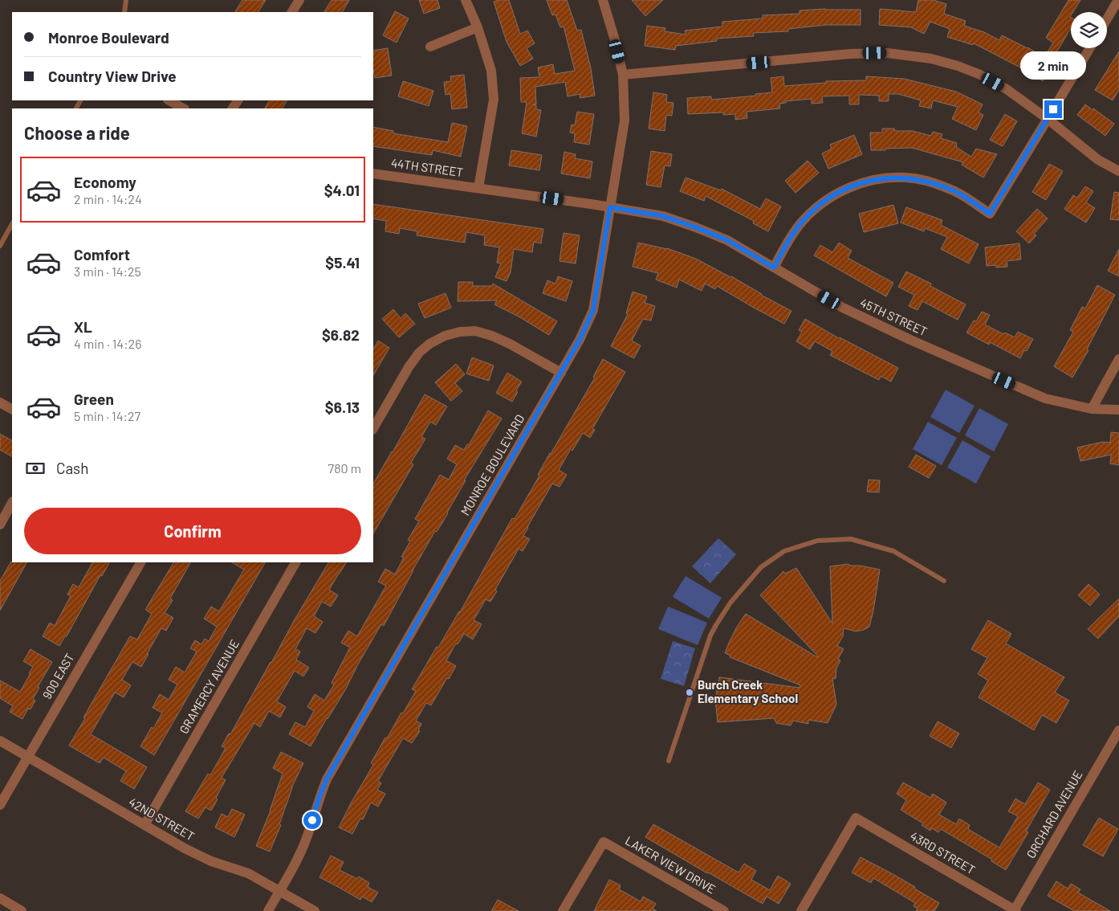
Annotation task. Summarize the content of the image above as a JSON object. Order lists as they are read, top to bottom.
{
  "streets": {
    "street": [
      "44TH STREET",
      "45TH STREET",
      "MONROE BOULEVARD",
      "900 EAST",
      "GRAMERCY AVENUE",
      "ORCHARD AVENUE",
      "42ND STREET",
      "43RD STREET",
      "LAKER VIEW DRIVE"
    ]
  },
  "crossings": [
    ["44TH STREET", "45TH STREET"],
    ["45TH STREET", "MONROE BOULEVARD"],
    ["MONROE BOULEVARD", "42ND STREET"],
    ["900 EAST", "42ND STREET"],
    ["GRAMERCY AVENUE", "42ND STREET"],
    ["ORCHARD AVENUE", "43RD STREET"]
  ],
  "places": ["Burch Creek Elementary School"],
  "page": {
    "banner": ["Monroe Boulevard", "Country View Drive"],
    "bubble": "2 min",
    "heading": "Choose a ride",
    "list": [
      {
        "name": "Economy",
        "note": "2 min · 14:24",
        "value": "$4.01"
      },
      {
        "name": "Comfort",
        "note": "3 min · 14:25",
        "value": "$5.41"
      },
      {
        "name": "XL",
        "note": "4 min · 14:26",
        "value": "$6.82"
      },
      {
        "name": "Green",
        "note": "5 min · 14:27",
        "value": "$6.13"
      }
    ],
    "pay": ["Cash", "780 m"],
    "buttons": "Confirm"
  }
}
